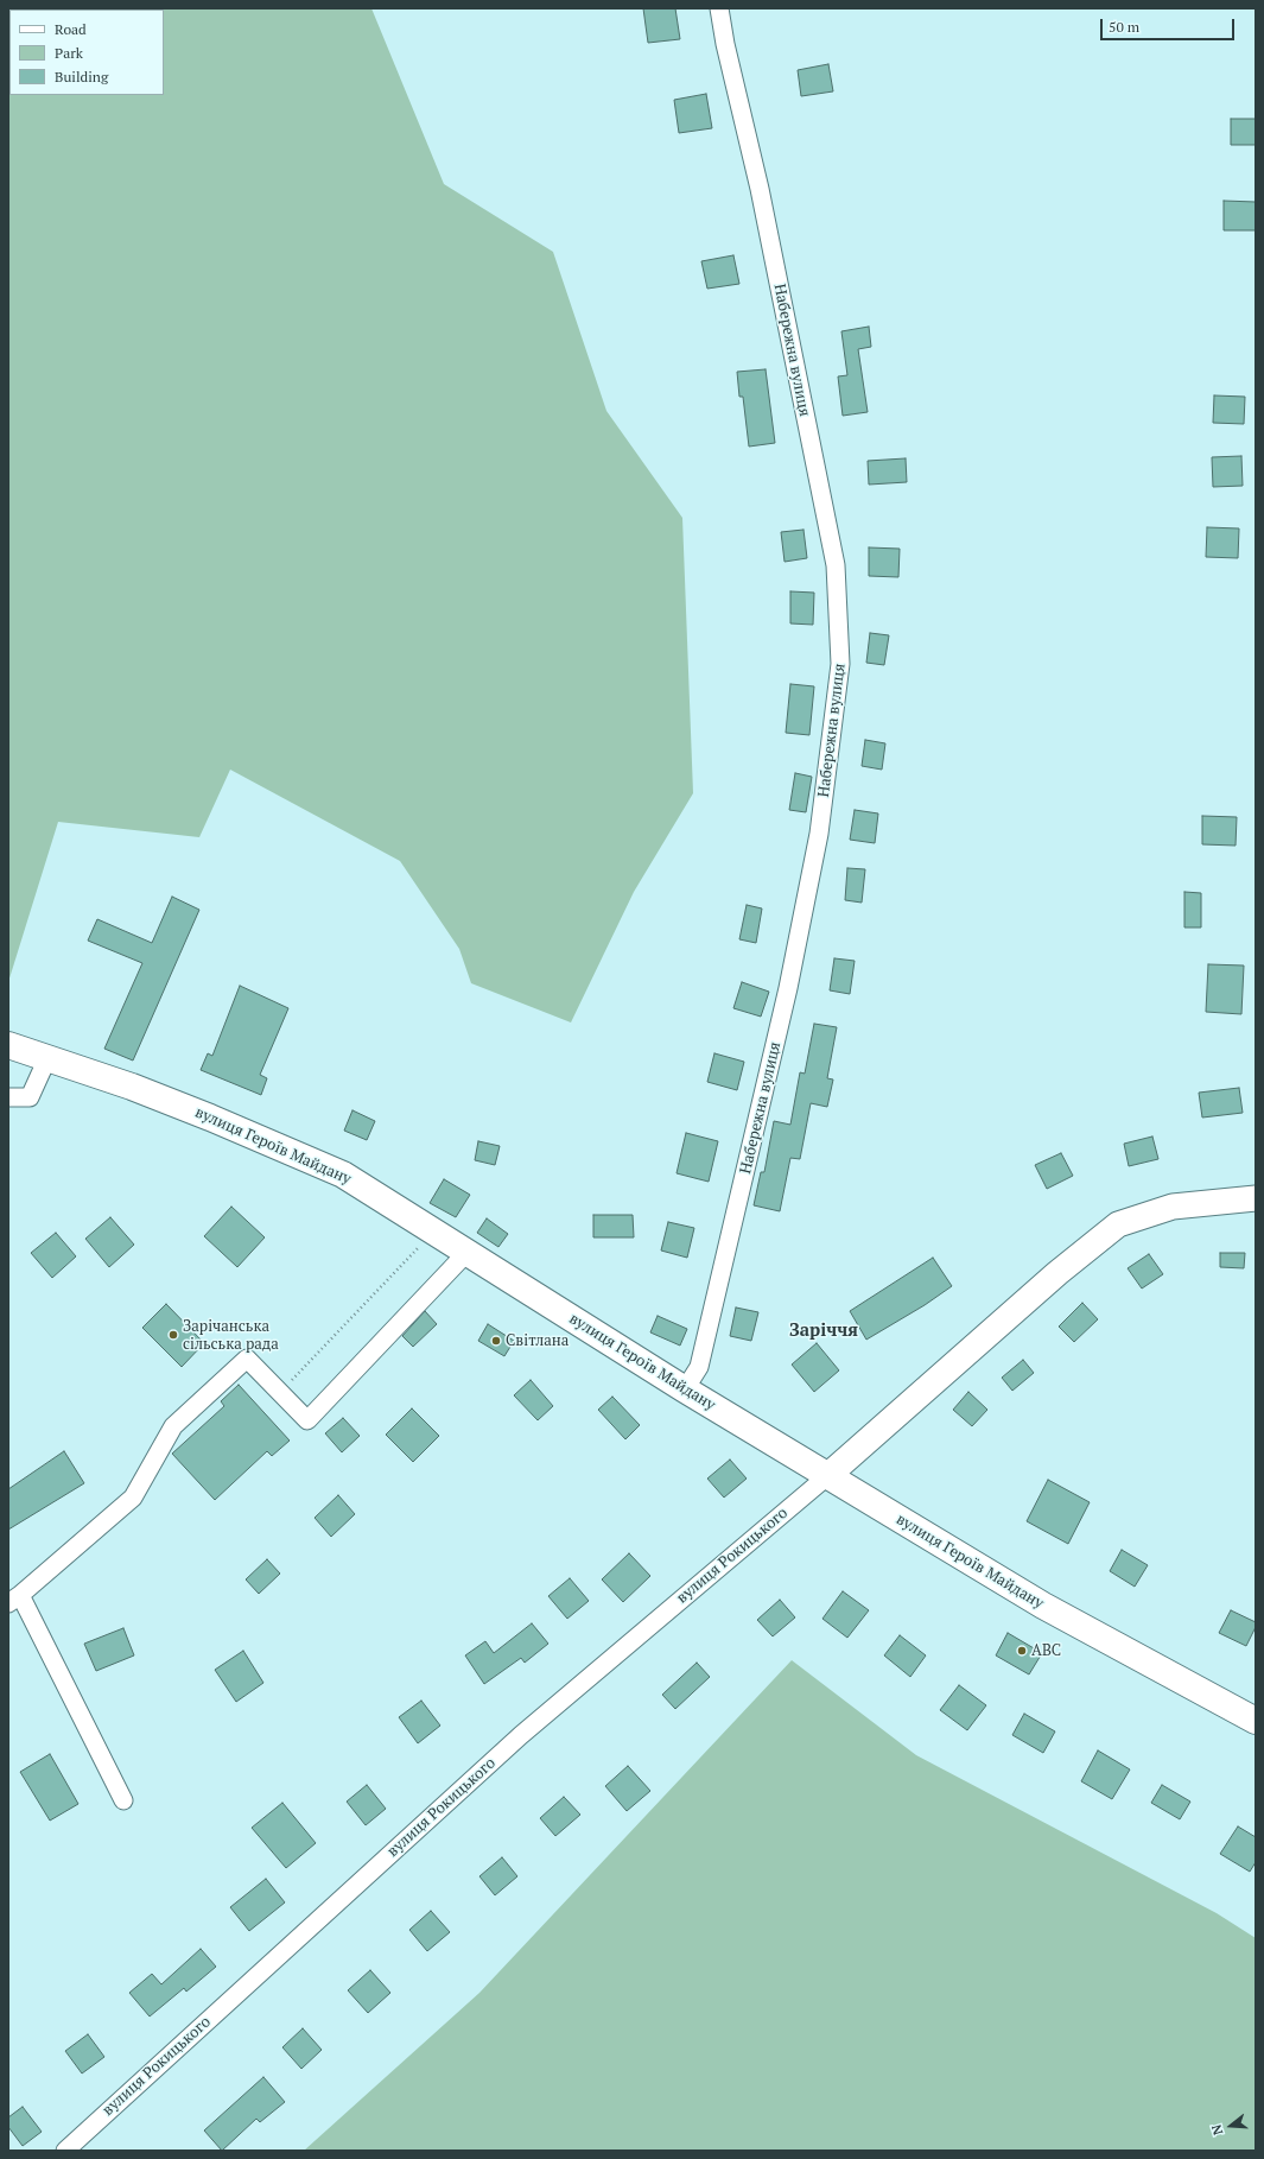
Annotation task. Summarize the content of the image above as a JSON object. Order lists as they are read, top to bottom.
{
  "streets": {
    "main road": ["вулиця Героїв Майдану"],
    "street": ["Набережна вулиця", "вулиця Рокицького"]
  },
  "crossings": [
    ["Набережна вулиця", "вулиця Героїв Майдану"],
    ["вулиця Героїв Майдану", "вулиця Рокицького"]
  ],
  "districts": ["Заріччя"],
  "places": ["Зарічанська сільська рада", "Світлана", "ABC"],
  "legend": ["Road", "Park", "Building"],
  "scale_bar": "50 m",
  "north": "left"
}
